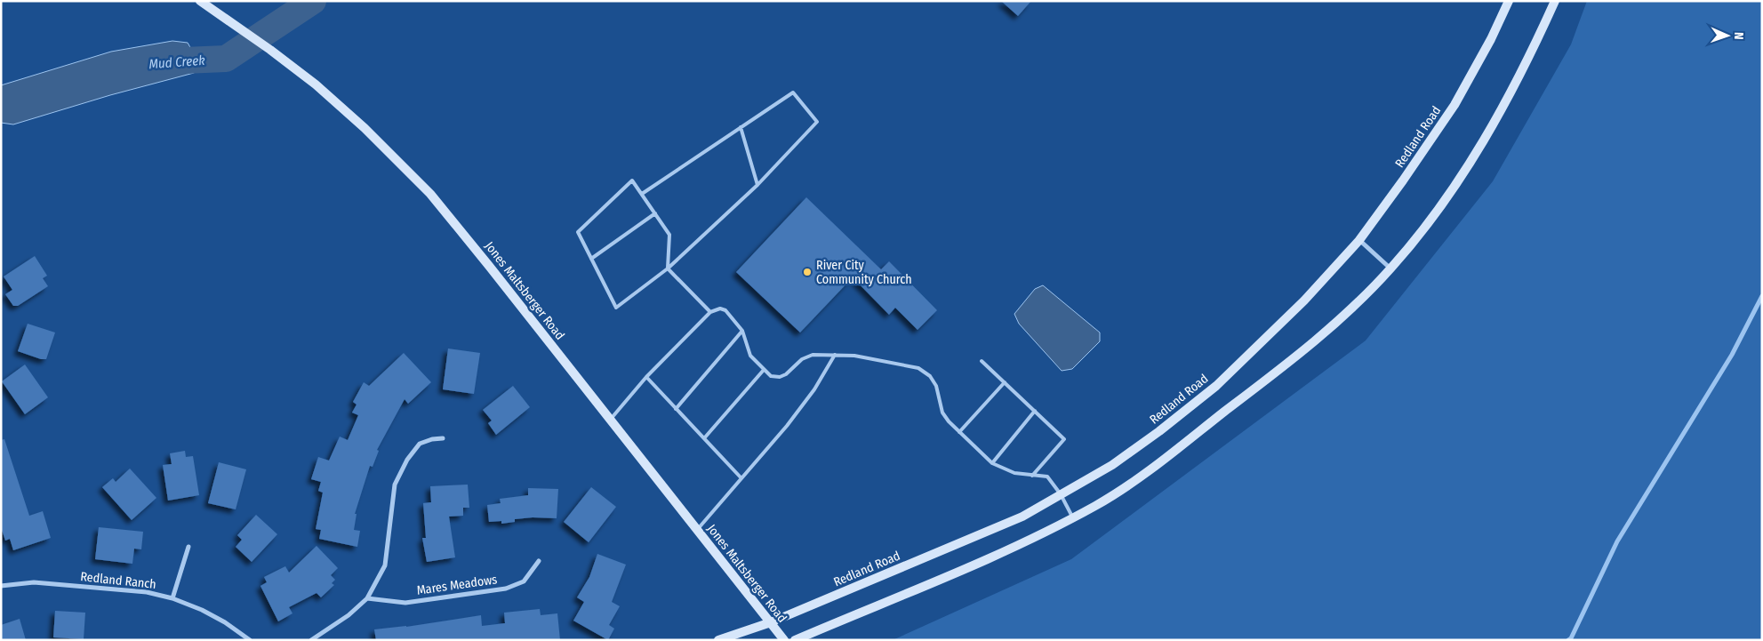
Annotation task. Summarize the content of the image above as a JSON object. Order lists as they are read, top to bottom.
{
  "streets": {
    "main road": ["Redland Road", "Jones Maltsberger Road"],
    "street": ["Redland Ranch", "Mares Meadows"]
  },
  "crossings": [
    ["Redland Road", "Jones Maltsberger Road"]
  ],
  "water": ["Mud Creek"],
  "places": ["River City Community Church"],
  "north": "right"
}
